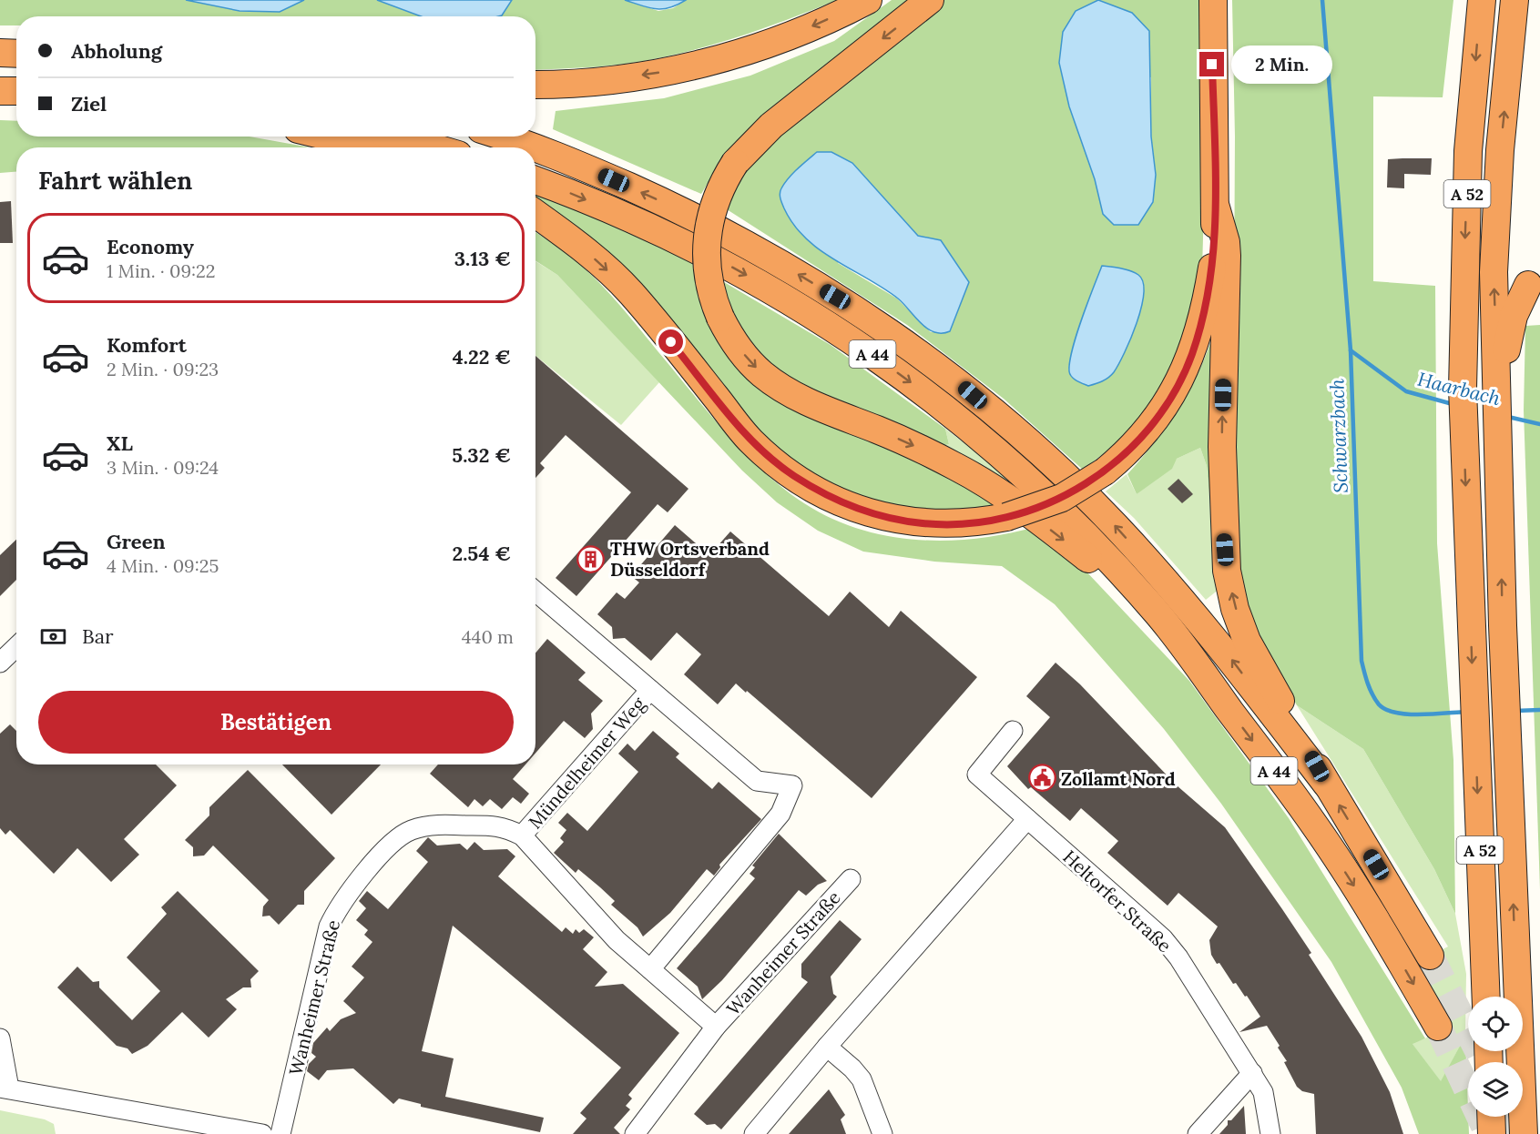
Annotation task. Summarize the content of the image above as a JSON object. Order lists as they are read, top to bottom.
{
  "streets": {
    "highway": ["A 52", "A 44"],
    "street": ["Mündelheimer Weg", "Heltorfer Straße", "Wanheimer Straße"]
  },
  "crossings": [
    ["Mündelheimer Weg", "Wanheimer Straße"]
  ],
  "water": ["Haarbach", "Schwarzbach"],
  "places": {
    "building": ["THW Ortsverband Düsseldorf"],
    "public building": ["Zollamt Nord"]
  },
  "page": {
    "banner": ["Abholung", "Ziel"],
    "bubble": "2 Min.",
    "heading": "Fahrt wählen",
    "list": [
      {
        "name": "Economy",
        "note": "1 Min. · 09:22",
        "value": "3.13 €"
      },
      {
        "name": "Komfort",
        "note": "2 Min. · 09:23",
        "value": "4.22 €"
      },
      {
        "name": "XL",
        "note": "3 Min. · 09:24",
        "value": "5.32 €"
      },
      {
        "name": "Green",
        "note": "4 Min. · 09:25",
        "value": "2.54 €"
      }
    ],
    "pay": ["Bar", "440 m"],
    "buttons": "Bestätigen"
  }
}
